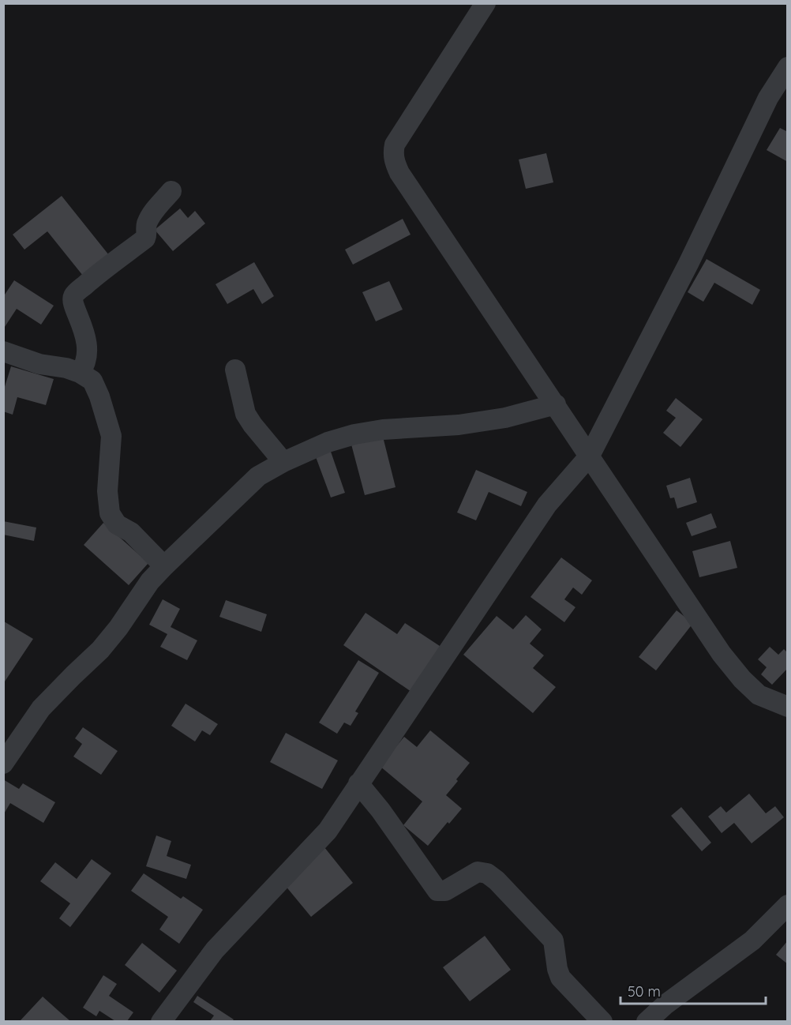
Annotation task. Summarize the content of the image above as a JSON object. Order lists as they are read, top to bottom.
{
  "scale_bar": "50 m"
}
